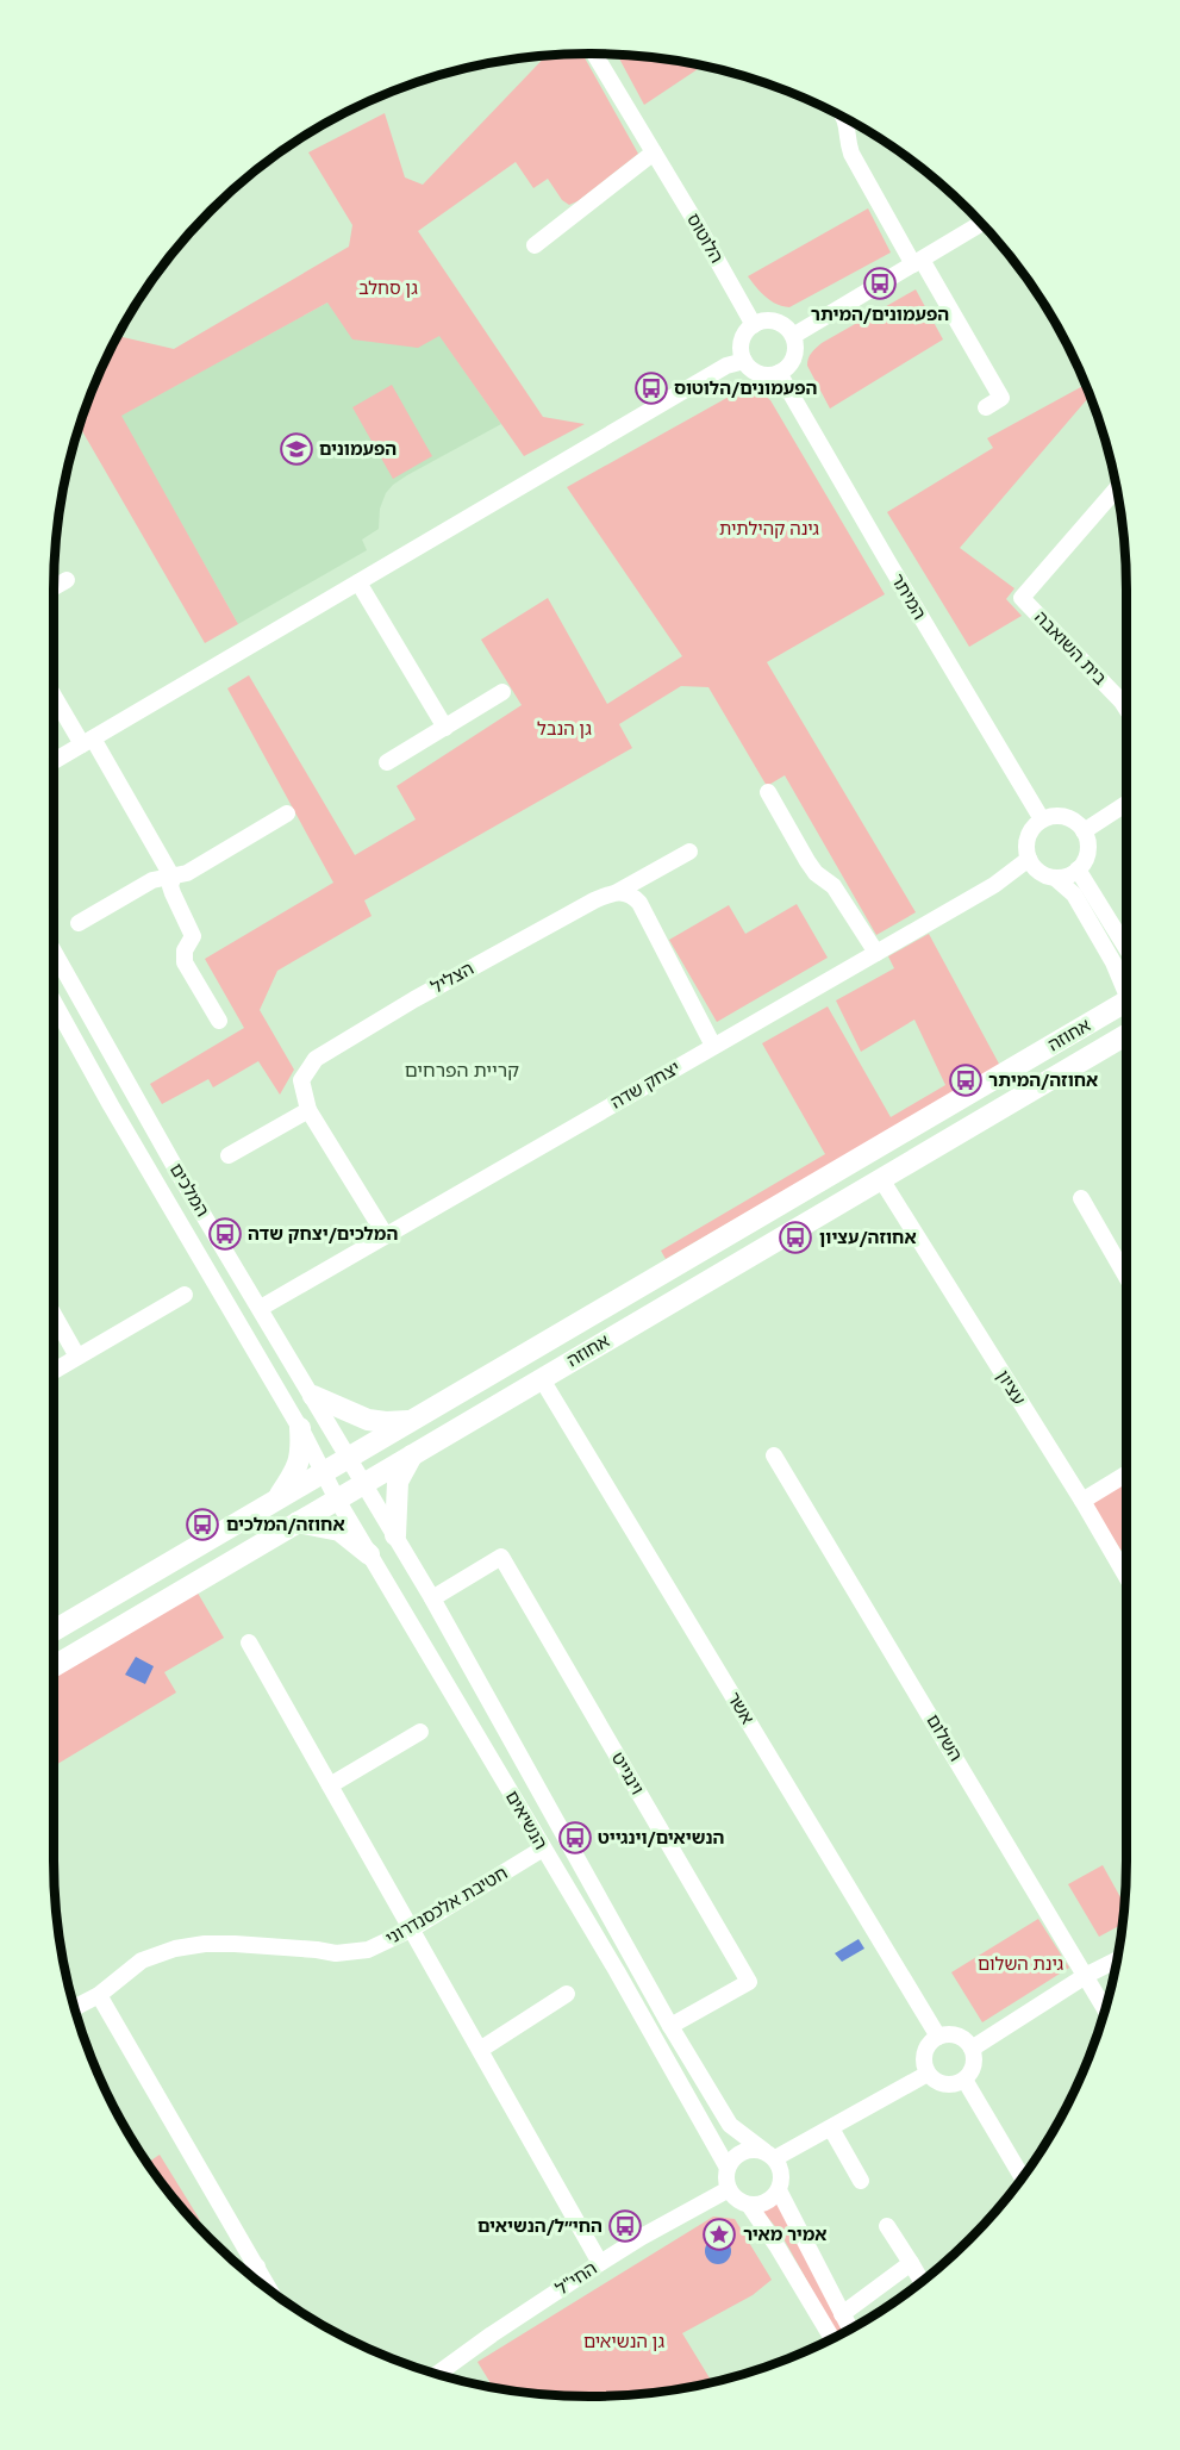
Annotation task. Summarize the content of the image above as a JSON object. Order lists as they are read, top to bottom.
{
  "streets": {
    "main road": ["אחוזה"],
    "street": [
      "הלוטוס",
      "המיתר",
      "בית השואבה",
      "הצליל",
      "יצחק שדה",
      "המלכים",
      "עציון",
      "אשר",
      "השלום",
      "וינגייט",
      "הנשיאים",
      "חטיבת אלכסנדרוני",
      "החי\"ל"
    ]
  },
  "crossings": [
    ["הלוטוס", "המיתר"],
    ["המיתר", "יצחק שדה"],
    ["אחוזה", "המלכים"],
    ["אחוזה", "עציון"],
    ["אחוזה", "אשר"],
    ["אחוזה", "הנשיאים"],
    ["יצחק שדה", "המלכים"],
    ["המלכים", "הנשיאים"],
    ["וינגייט", "הנשיאים"],
    ["הנשיאים", "חטיבת אלכסנדרוני"],
    ["הנשיאים", "החי\"ל"]
  ],
  "districts": ["קריית הפרחים"],
  "parks": [
    "גן סחלב",
    "גינה קהילתית",
    "גן הנבל",
    "גינת השלום",
    "גן הנשיאים"
  ],
  "places": {
    "bus stop": [
      "הפעמונים/המיתר",
      "הפעמונים/הלוטוס",
      "אחוזה/המיתר",
      "המלכים/יצחק שדה",
      "אחוזה/עציון",
      "אחוזה/המלכים",
      "הנשיאים/וינגייט",
      "החי״ל/הנשיאים"
    ],
    "school or university": ["הפעמונים"],
    "place": ["אמיר מאיר"]
  }
}
